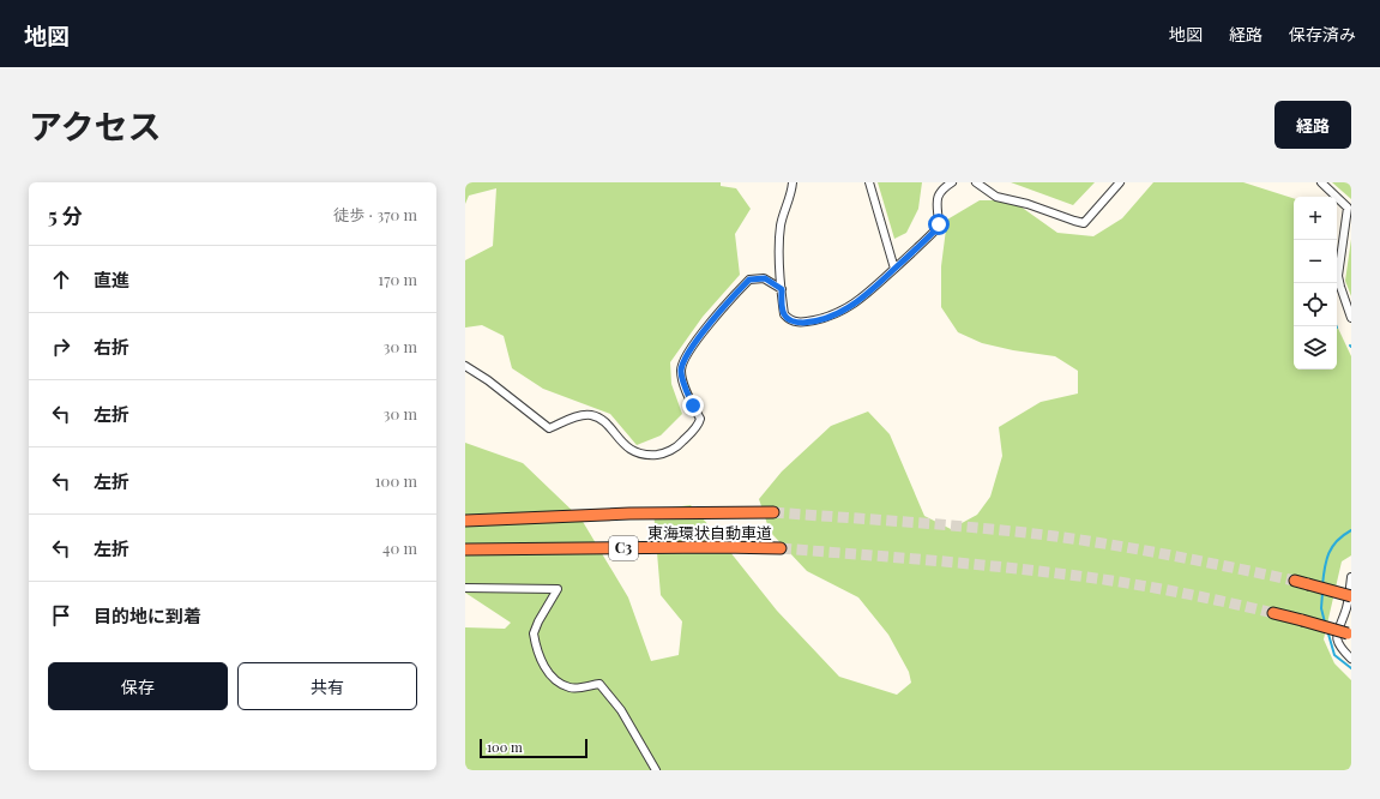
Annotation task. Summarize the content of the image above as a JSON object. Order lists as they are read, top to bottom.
{
  "streets": {
    "highway": ["東海環状自動車道", "C3"]
  },
  "scale_bar": "100 m",
  "page": {
    "header": "地図",
    "nav": ["地図", "経路", "保存済み"],
    "title": "アクセス",
    "buttons": [
      "経路",
      ["保存", "共有"]
    ],
    "heading": ["5 分", "徒歩 · 370 m"],
    "map_buttons": ["+", "−"],
    "list": [
      ["直進", "170 m"],
      ["右折", "30 m"],
      ["左折", "30 m"],
      ["左折", "100 m"],
      ["左折", "40 m"],
      "目的地に到着"
    ],
    "scale": "100 m"
  }
}
